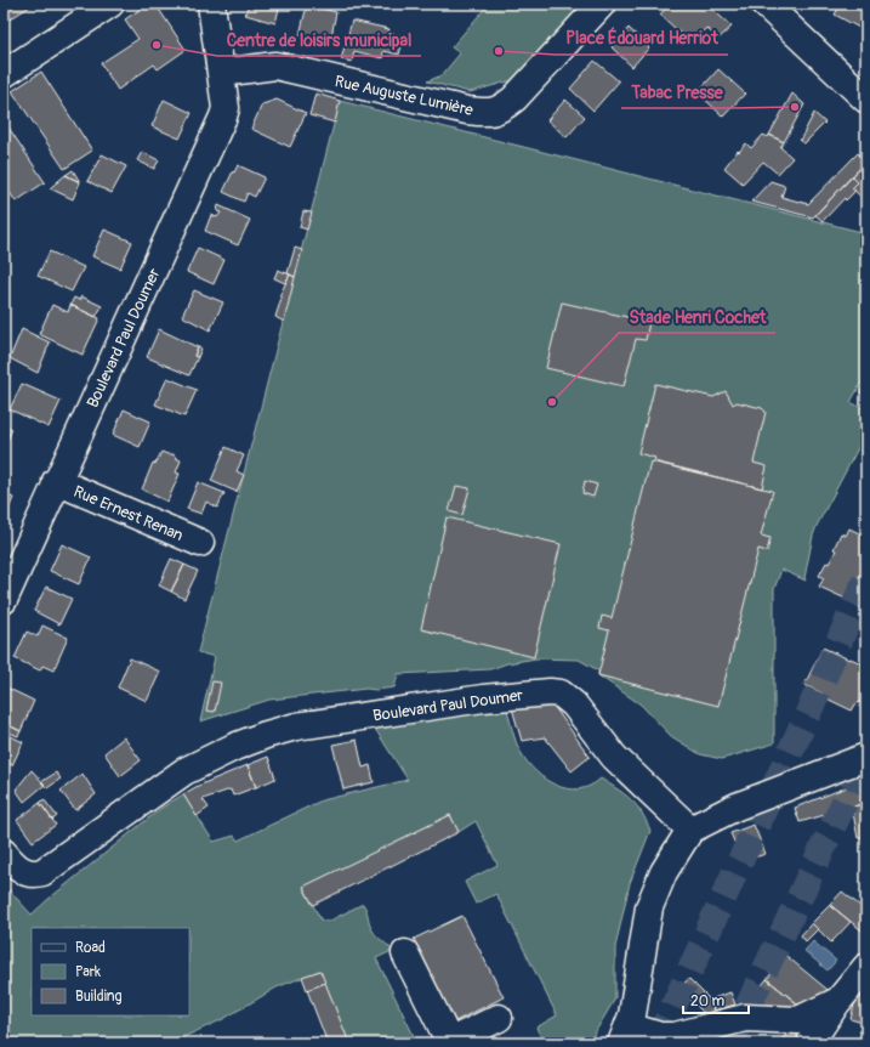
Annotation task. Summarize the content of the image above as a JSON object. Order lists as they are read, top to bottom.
{
  "streets": {
    "street": ["Rue Auguste Lumière", "Boulevard Paul Doumer", "Rue Ernest Renan"]
  },
  "crossings": [
    ["Rue Auguste Lumière", "Boulevard Paul Doumer"],
    ["Boulevard Paul Doumer", "Rue Ernest Renan"]
  ],
  "places": [
    "Centre de loisirs municipal",
    "Place Édouard Herriot",
    "Tabac Presse",
    "Stade Henri Cochet"
  ],
  "legend": ["Road", "Park", "Building"],
  "scale_bar": "20 m"
}
